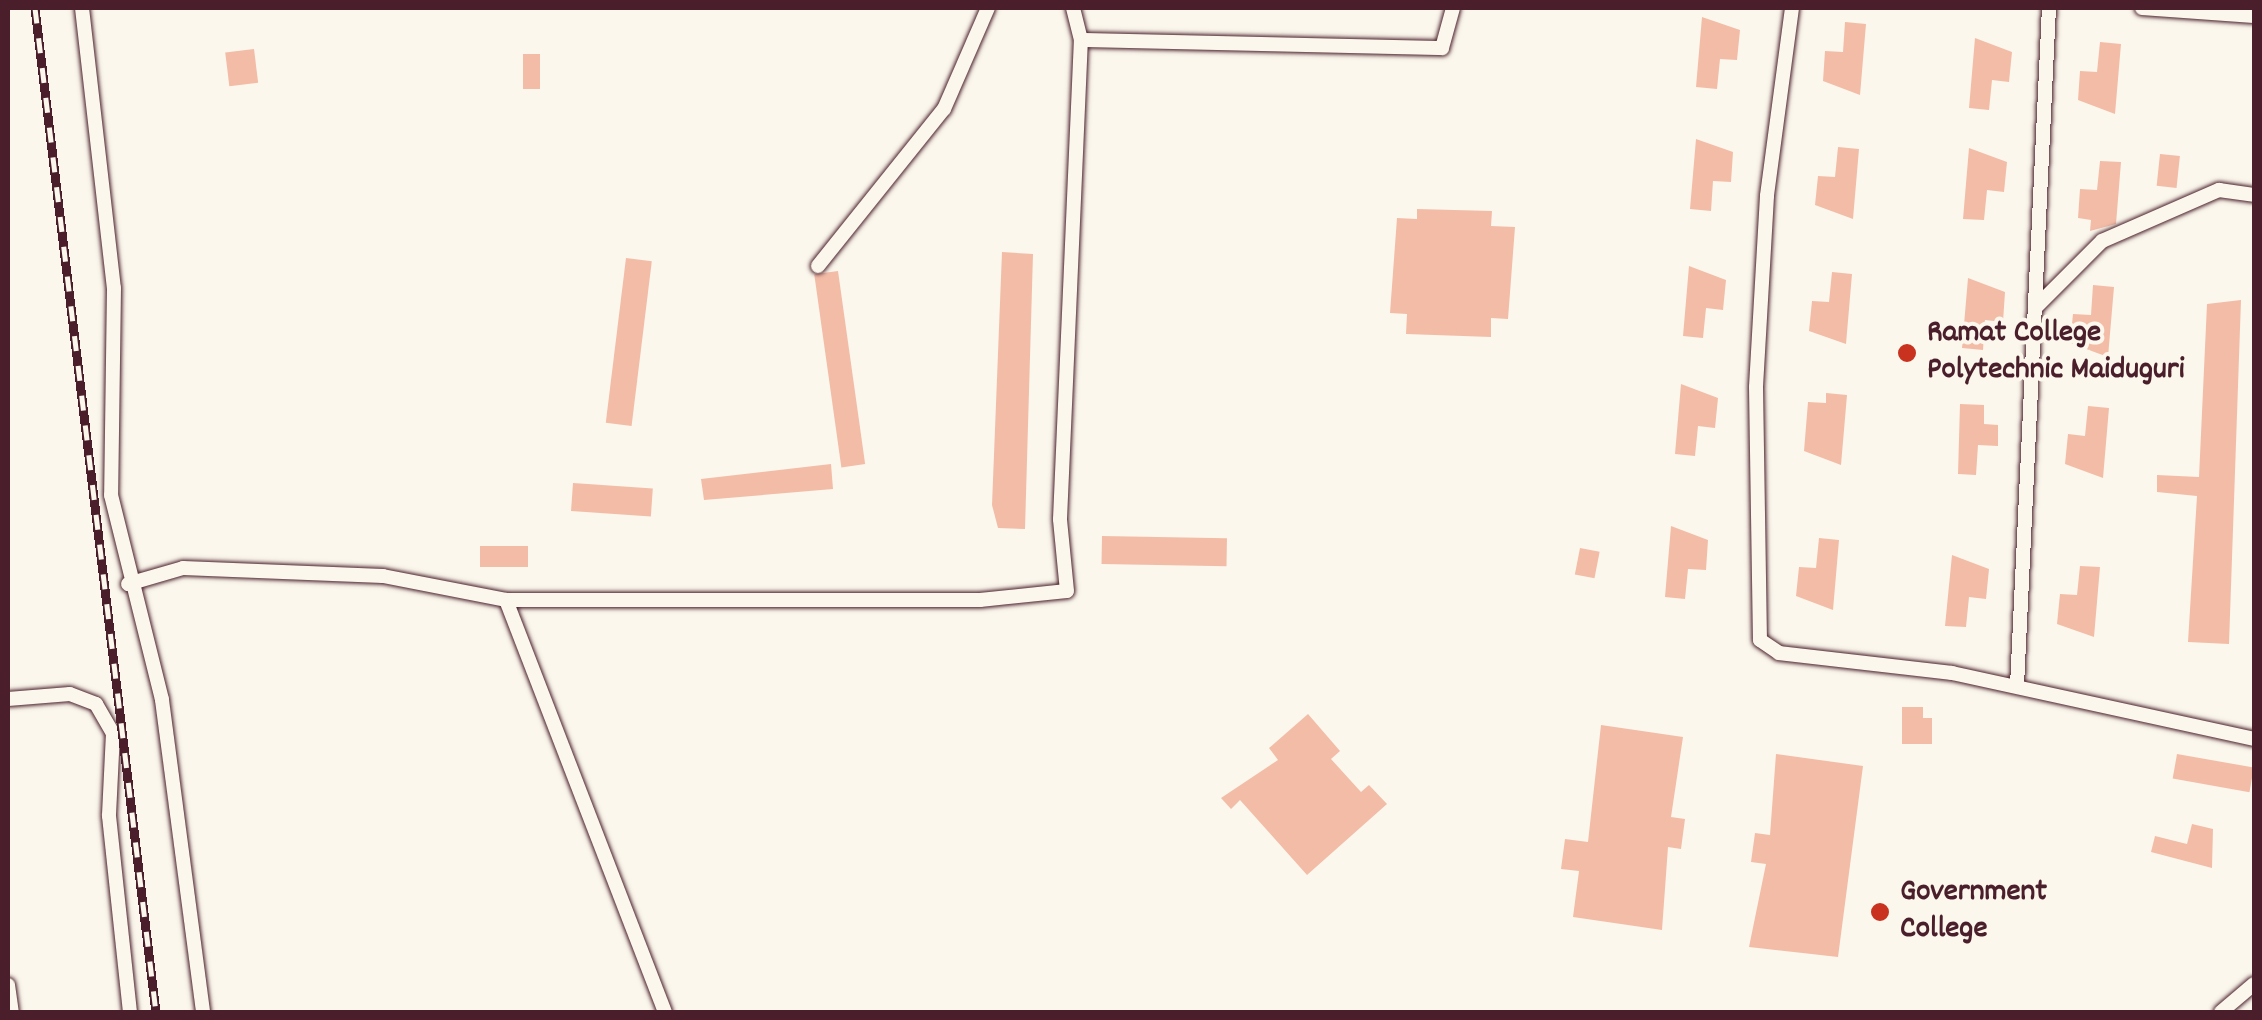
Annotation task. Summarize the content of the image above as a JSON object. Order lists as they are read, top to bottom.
{
  "places": ["Ramat College Polytechnic Maiduguri", "Government College"]
}
